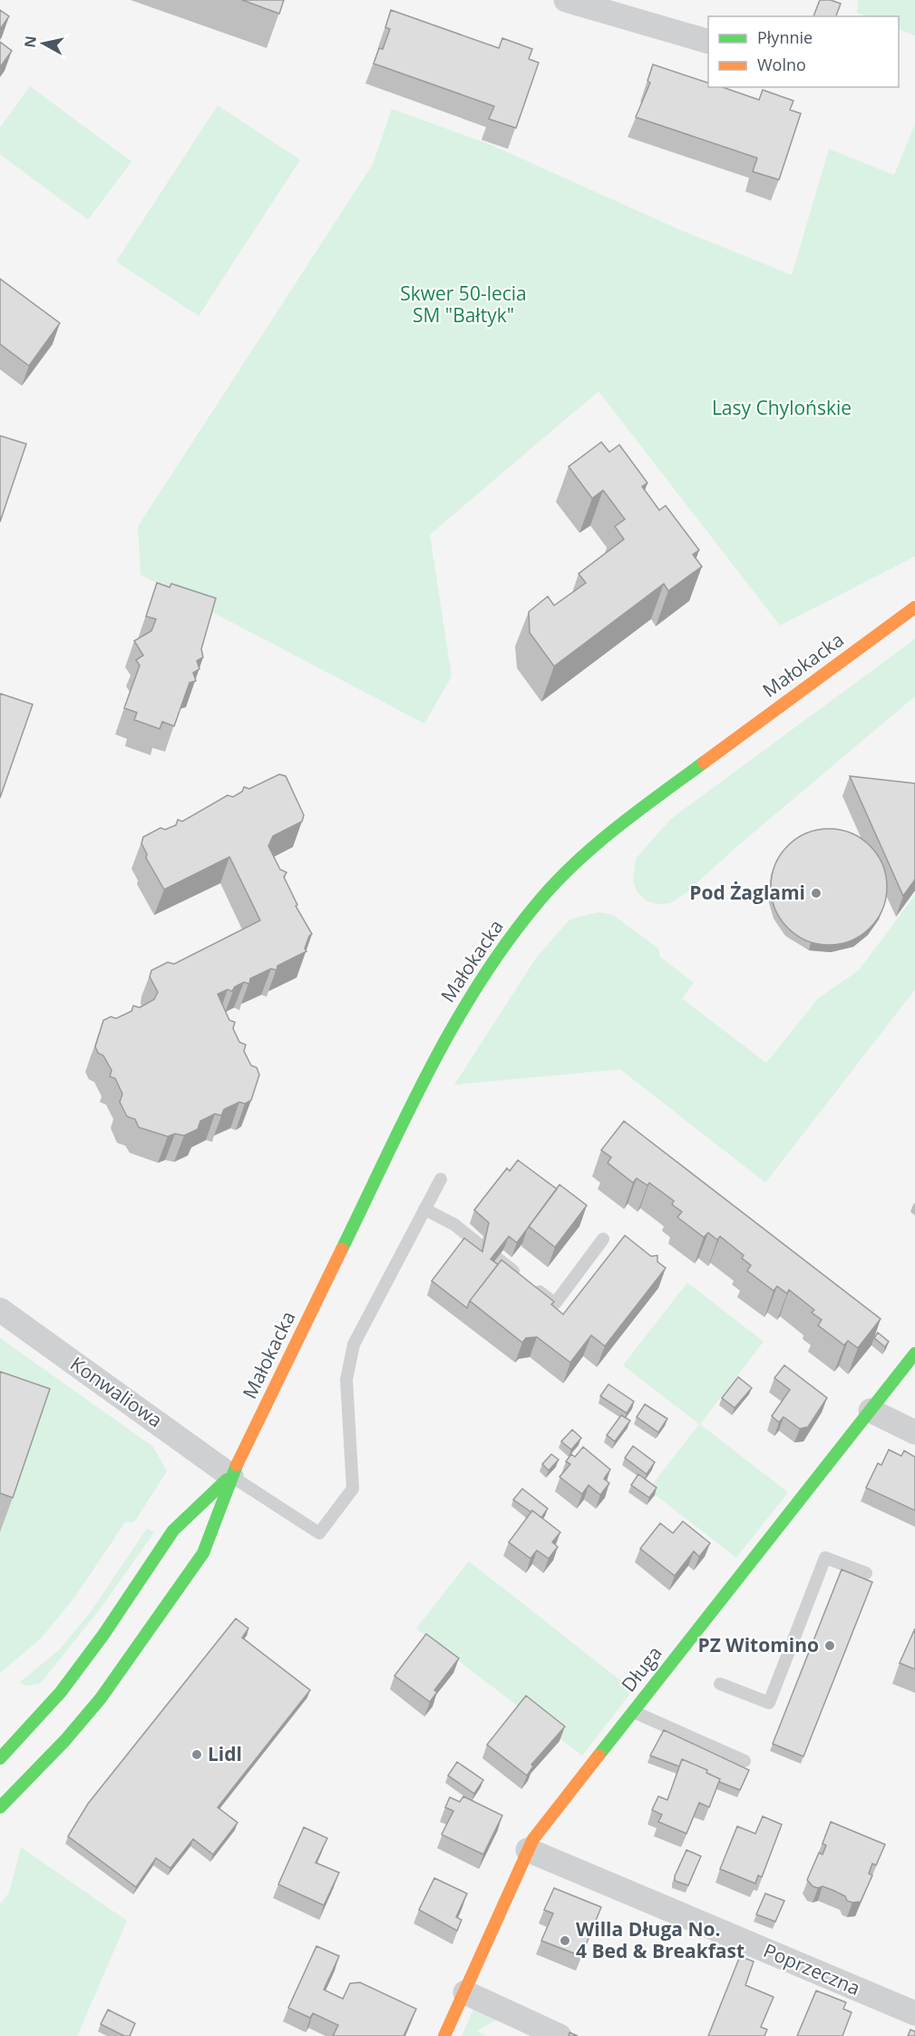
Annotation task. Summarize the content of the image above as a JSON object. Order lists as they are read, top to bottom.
{
  "streets": {
    "main road": ["Małokacka", "Długa"],
    "street": ["Konwaliowa", "Poprzeczna"]
  },
  "crossings": [
    ["Małokacka", "Konwaliowa"],
    ["Długa", "Poprzeczna"]
  ],
  "parks": ["Skwer 50-lecia SM \"Bałtyk\"", "Lasy Chylońskie"],
  "places": [
    "Pod Żaglami",
    "PZ Witomino",
    "Lidl",
    "Willa Długa No. 4 Bed & Breakfast"
  ],
  "legend": ["Płynnie", "Wolno"],
  "north": "left"
}
